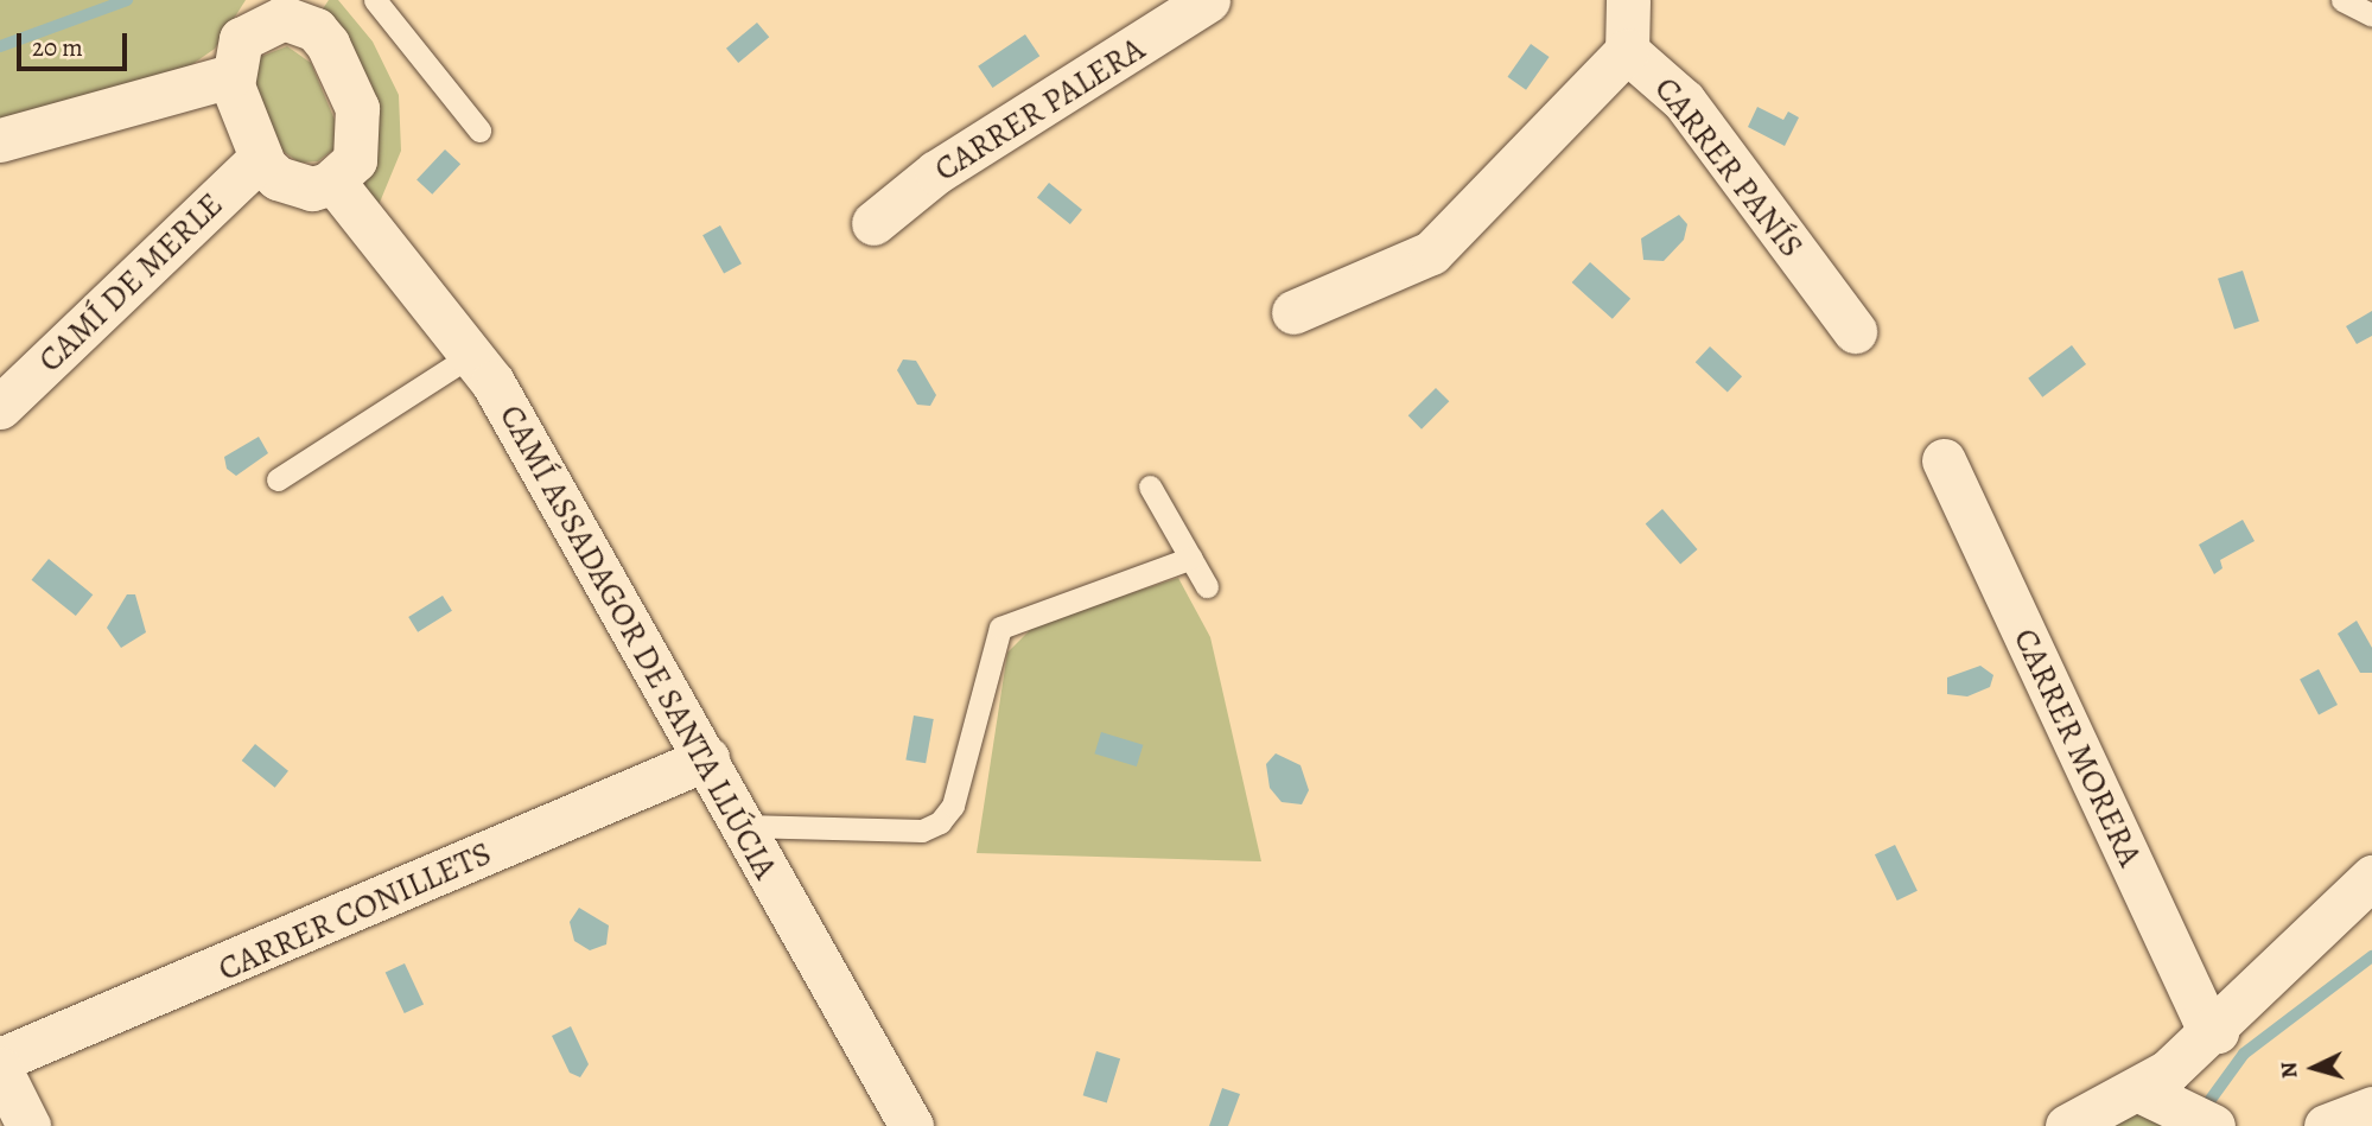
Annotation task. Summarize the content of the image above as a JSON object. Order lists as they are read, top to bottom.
{
  "streets": {
    "street": [
      "CARRER PALERA",
      "CARRER PANÍS",
      "CAMÍ DE MERLE",
      "CAMÍ ASSADAGOR DE SANTA LLÚCIA",
      "CARRER MORERA",
      "CARRER CONILLETS"
    ]
  },
  "crossings": [
    ["CAMÍ DE MERLE", "CAMÍ ASSADAGOR DE SANTA LLÚCIA"],
    ["CAMÍ ASSADAGOR DE SANTA LLÚCIA", "CARRER CONILLETS"]
  ],
  "scale_bar": "20 m",
  "north": "left"
}
